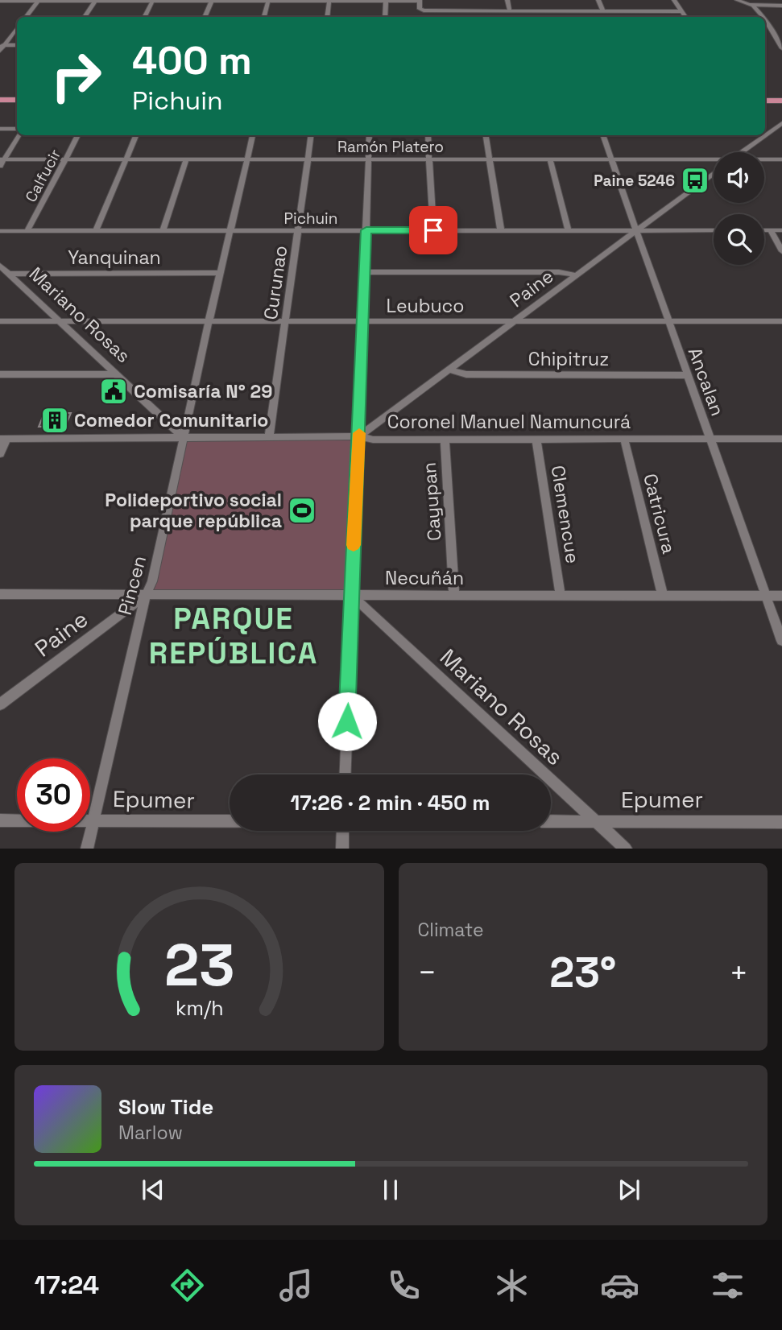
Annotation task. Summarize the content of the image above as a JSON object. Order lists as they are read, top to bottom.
{
  "streets": {
    "street": [
      "Ramón Platero",
      "Calfucir",
      "Pichuin",
      "Yanquinan",
      "Curunao",
      "Paine",
      "Leubuco",
      "Mariano Rosas",
      "Chipitruz",
      "Ancalan",
      "Coronel Manuel Namuncurá",
      "Cayupan",
      "Catricura",
      "Clemencue",
      "Necuñán",
      "Pincen",
      "Epumer"
    ]
  },
  "crossings": [
    ["Ramón Platero", "Calfucir"],
    ["Ramón Platero", "Curunao"],
    ["Ramón Platero", "Ancalan"],
    ["Ramón Platero", "Pincen"],
    ["Calfucir", "Pichuin"],
    ["Pichuin", "Curunao"],
    ["Pichuin", "Paine"],
    ["Pichuin", "Ancalan"],
    ["Pichuin", "Pincen"],
    ["Yanquinan", "Mariano Rosas"],
    ["Yanquinan", "Pincen"],
    ["Curunao", "Leubuco"],
    ["Curunao", "Coronel Manuel Namuncurá"],
    ["Paine", "Leubuco"],
    ["Paine", "Chipitruz"],
    ["Paine", "Ancalan"],
    ["Paine", "Coronel Manuel Namuncurá"],
    ["Paine", "Necuñán"],
    ["Paine", "Pincen"],
    ["Leubuco", "Mariano Rosas"],
    ["Leubuco", "Ancalan"],
    ["Leubuco", "Pincen"],
    ["Mariano Rosas", "Coronel Manuel Namuncurá"],
    ["Mariano Rosas", "Necuñán"],
    ["Mariano Rosas", "Pincen"],
    ["Mariano Rosas", "Epumer"],
    ["Chipitruz", "Ancalan"],
    ["Ancalan", "Coronel Manuel Namuncurá"],
    ["Ancalan", "Necuñán"],
    ["Coronel Manuel Namuncurá", "Cayupan"],
    ["Coronel Manuel Namuncurá", "Catricura"],
    ["Coronel Manuel Namuncurá", "Clemencue"],
    ["Coronel Manuel Namuncurá", "Pincen"],
    ["Cayupan", "Necuñán"],
    ["Catricura", "Necuñán"],
    ["Clemencue", "Necuñán"],
    ["Necuñán", "Pincen"],
    ["Pincen", "Epumer"]
  ],
  "districts": ["PARQUE REPÚBLICA"],
  "places": {
    "bus stop": ["Paine 5246"],
    "public building": ["Comisaría N° 29"],
    "building": ["Comedor Comunitario"],
    "sports": ["Polideportivo social parque república"]
  },
  "page": {
    "turn": ["400 m", "Pichuin"],
    "limit": "30",
    "trip": "17:26 · 2 min · 450 m",
    "tile": "Climate",
    "heat": ["−", "23°", "+"],
    "song": ["Slow Tide", "Marlow"],
    "tabs": "17:24",
    "gauge": ["23", "km/h"]
  }
}
